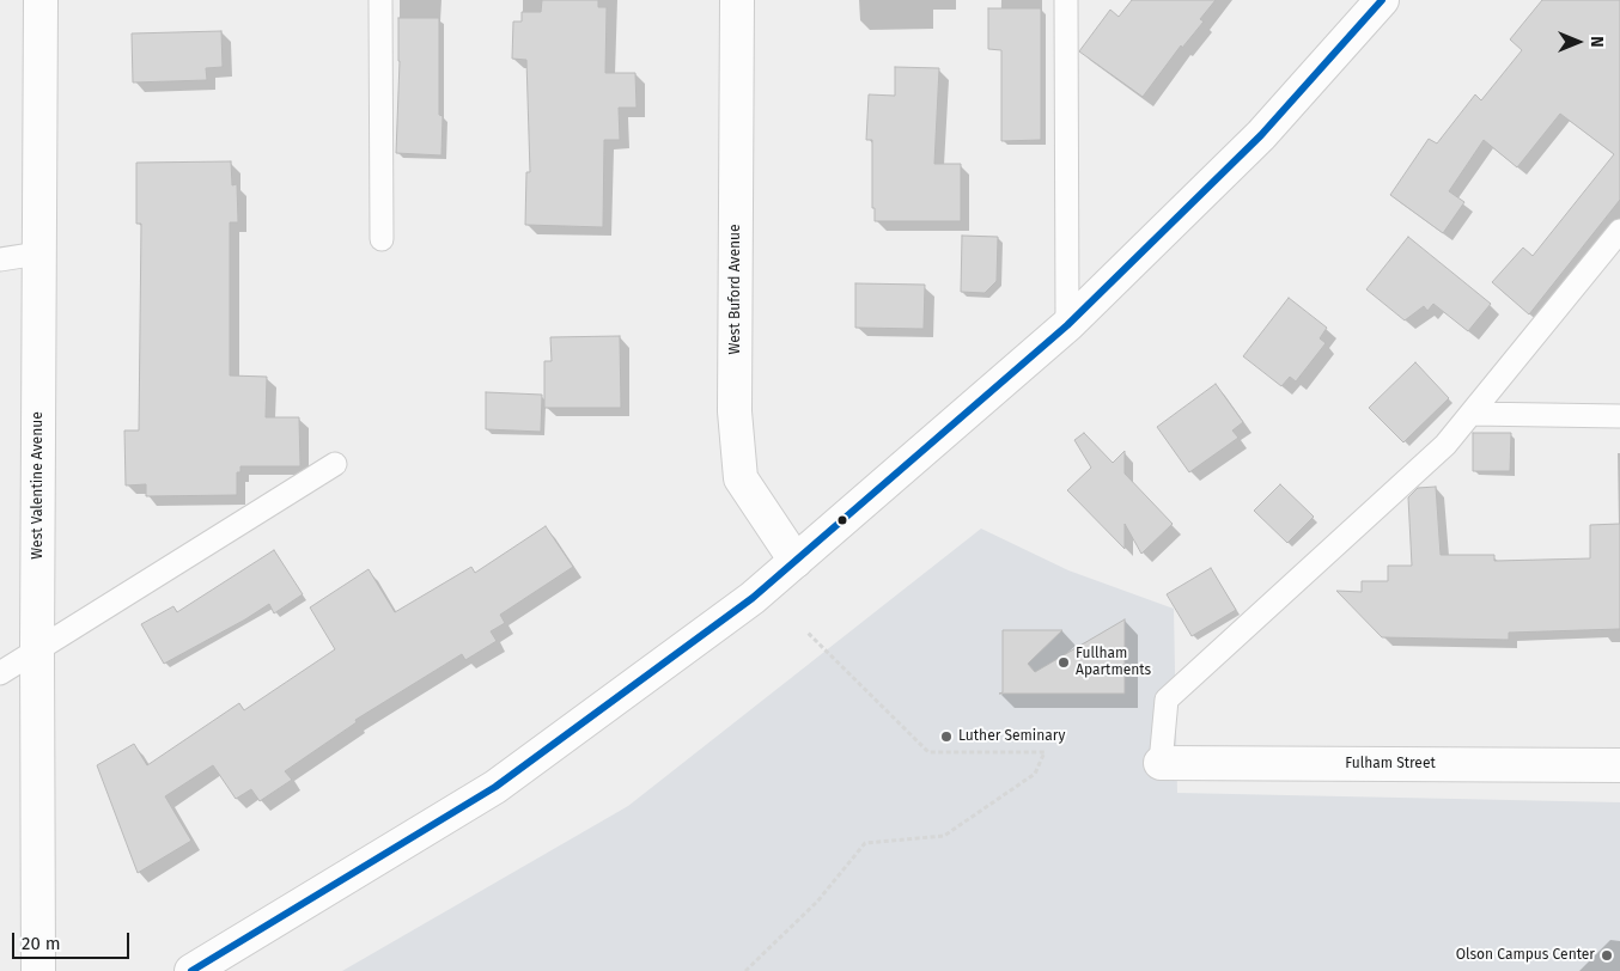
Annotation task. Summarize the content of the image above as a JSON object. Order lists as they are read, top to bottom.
{
  "streets": {
    "street": ["West Buford Avenue", "West Valentine Avenue", "Fulham Street"]
  },
  "places": ["Fullham Apartments", "Luther Seminary", "Olson Campus Center"],
  "scale_bar": "20 m",
  "north": "right"
}
